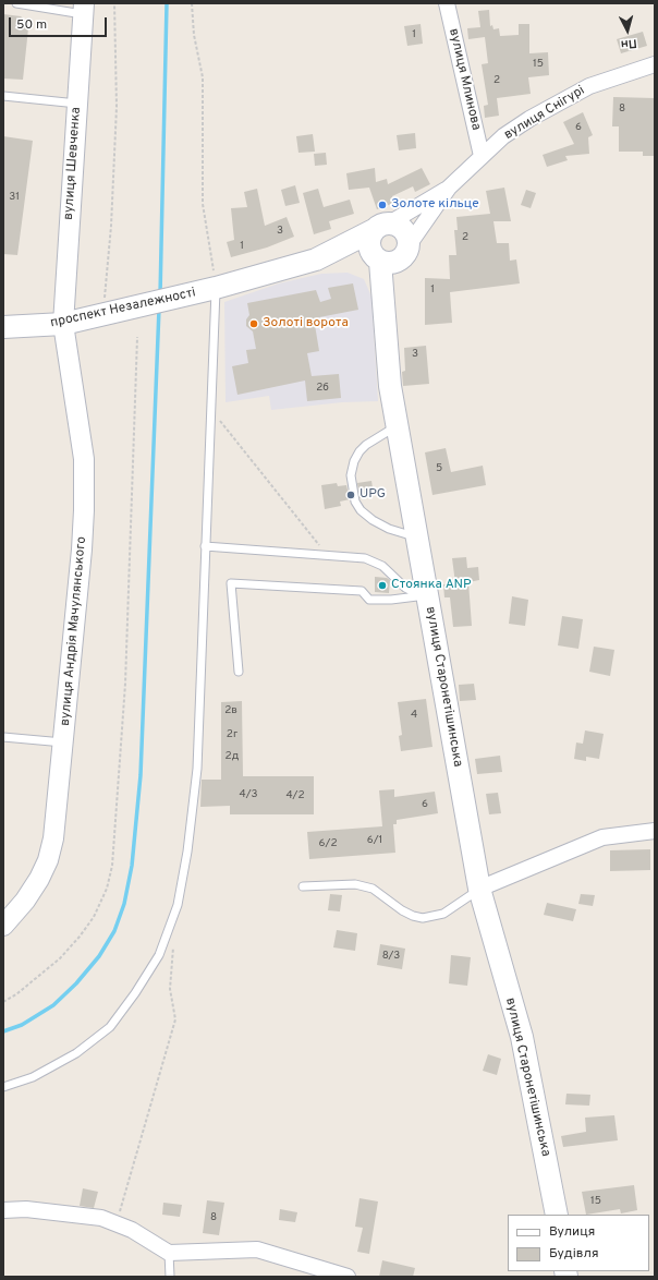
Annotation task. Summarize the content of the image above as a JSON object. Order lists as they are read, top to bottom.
{
  "streets": {
    "main road": ["вулиця Снігурі", "проспект Незалежності", "вулиця Старонетішинська"],
    "street": ["вулиця Млинова", "вулиця Шевченка", "вулиця Андрія Мачулянського"]
  },
  "crossings": [
    ["вулиця Млинова", "вулиця Снігурі"],
    ["вулиця Снігурі", "проспект Незалежності"],
    ["вулиця Снігурі", "вулиця Старонетішинська"],
    ["вулиця Шевченка", "проспект Незалежності"],
    ["вулиця Шевченка", "вулиця Андрія Мачулянського"],
    ["проспект Незалежності", "вулиця Андрія Мачулянського"]
  ],
  "places": [
    "Золоте кільце",
    "Золоті ворота",
    "UPG",
    "Стоянка ANP"
  ],
  "house_numbers": [
    "1",
    "15",
    "2",
    "8",
    "6",
    "31",
    "3",
    "2",
    "1",
    "1",
    "3",
    "2б",
    "5",
    "2в",
    "4",
    "2г",
    "2д",
    "4/3",
    "4/2",
    "6",
    "6/1",
    "6/2",
    "8/3",
    "15",
    "8"
  ],
  "legend": ["Вулиця", "Будівля"],
  "scale_bar": "50 m",
  "north": "bottom"
}
